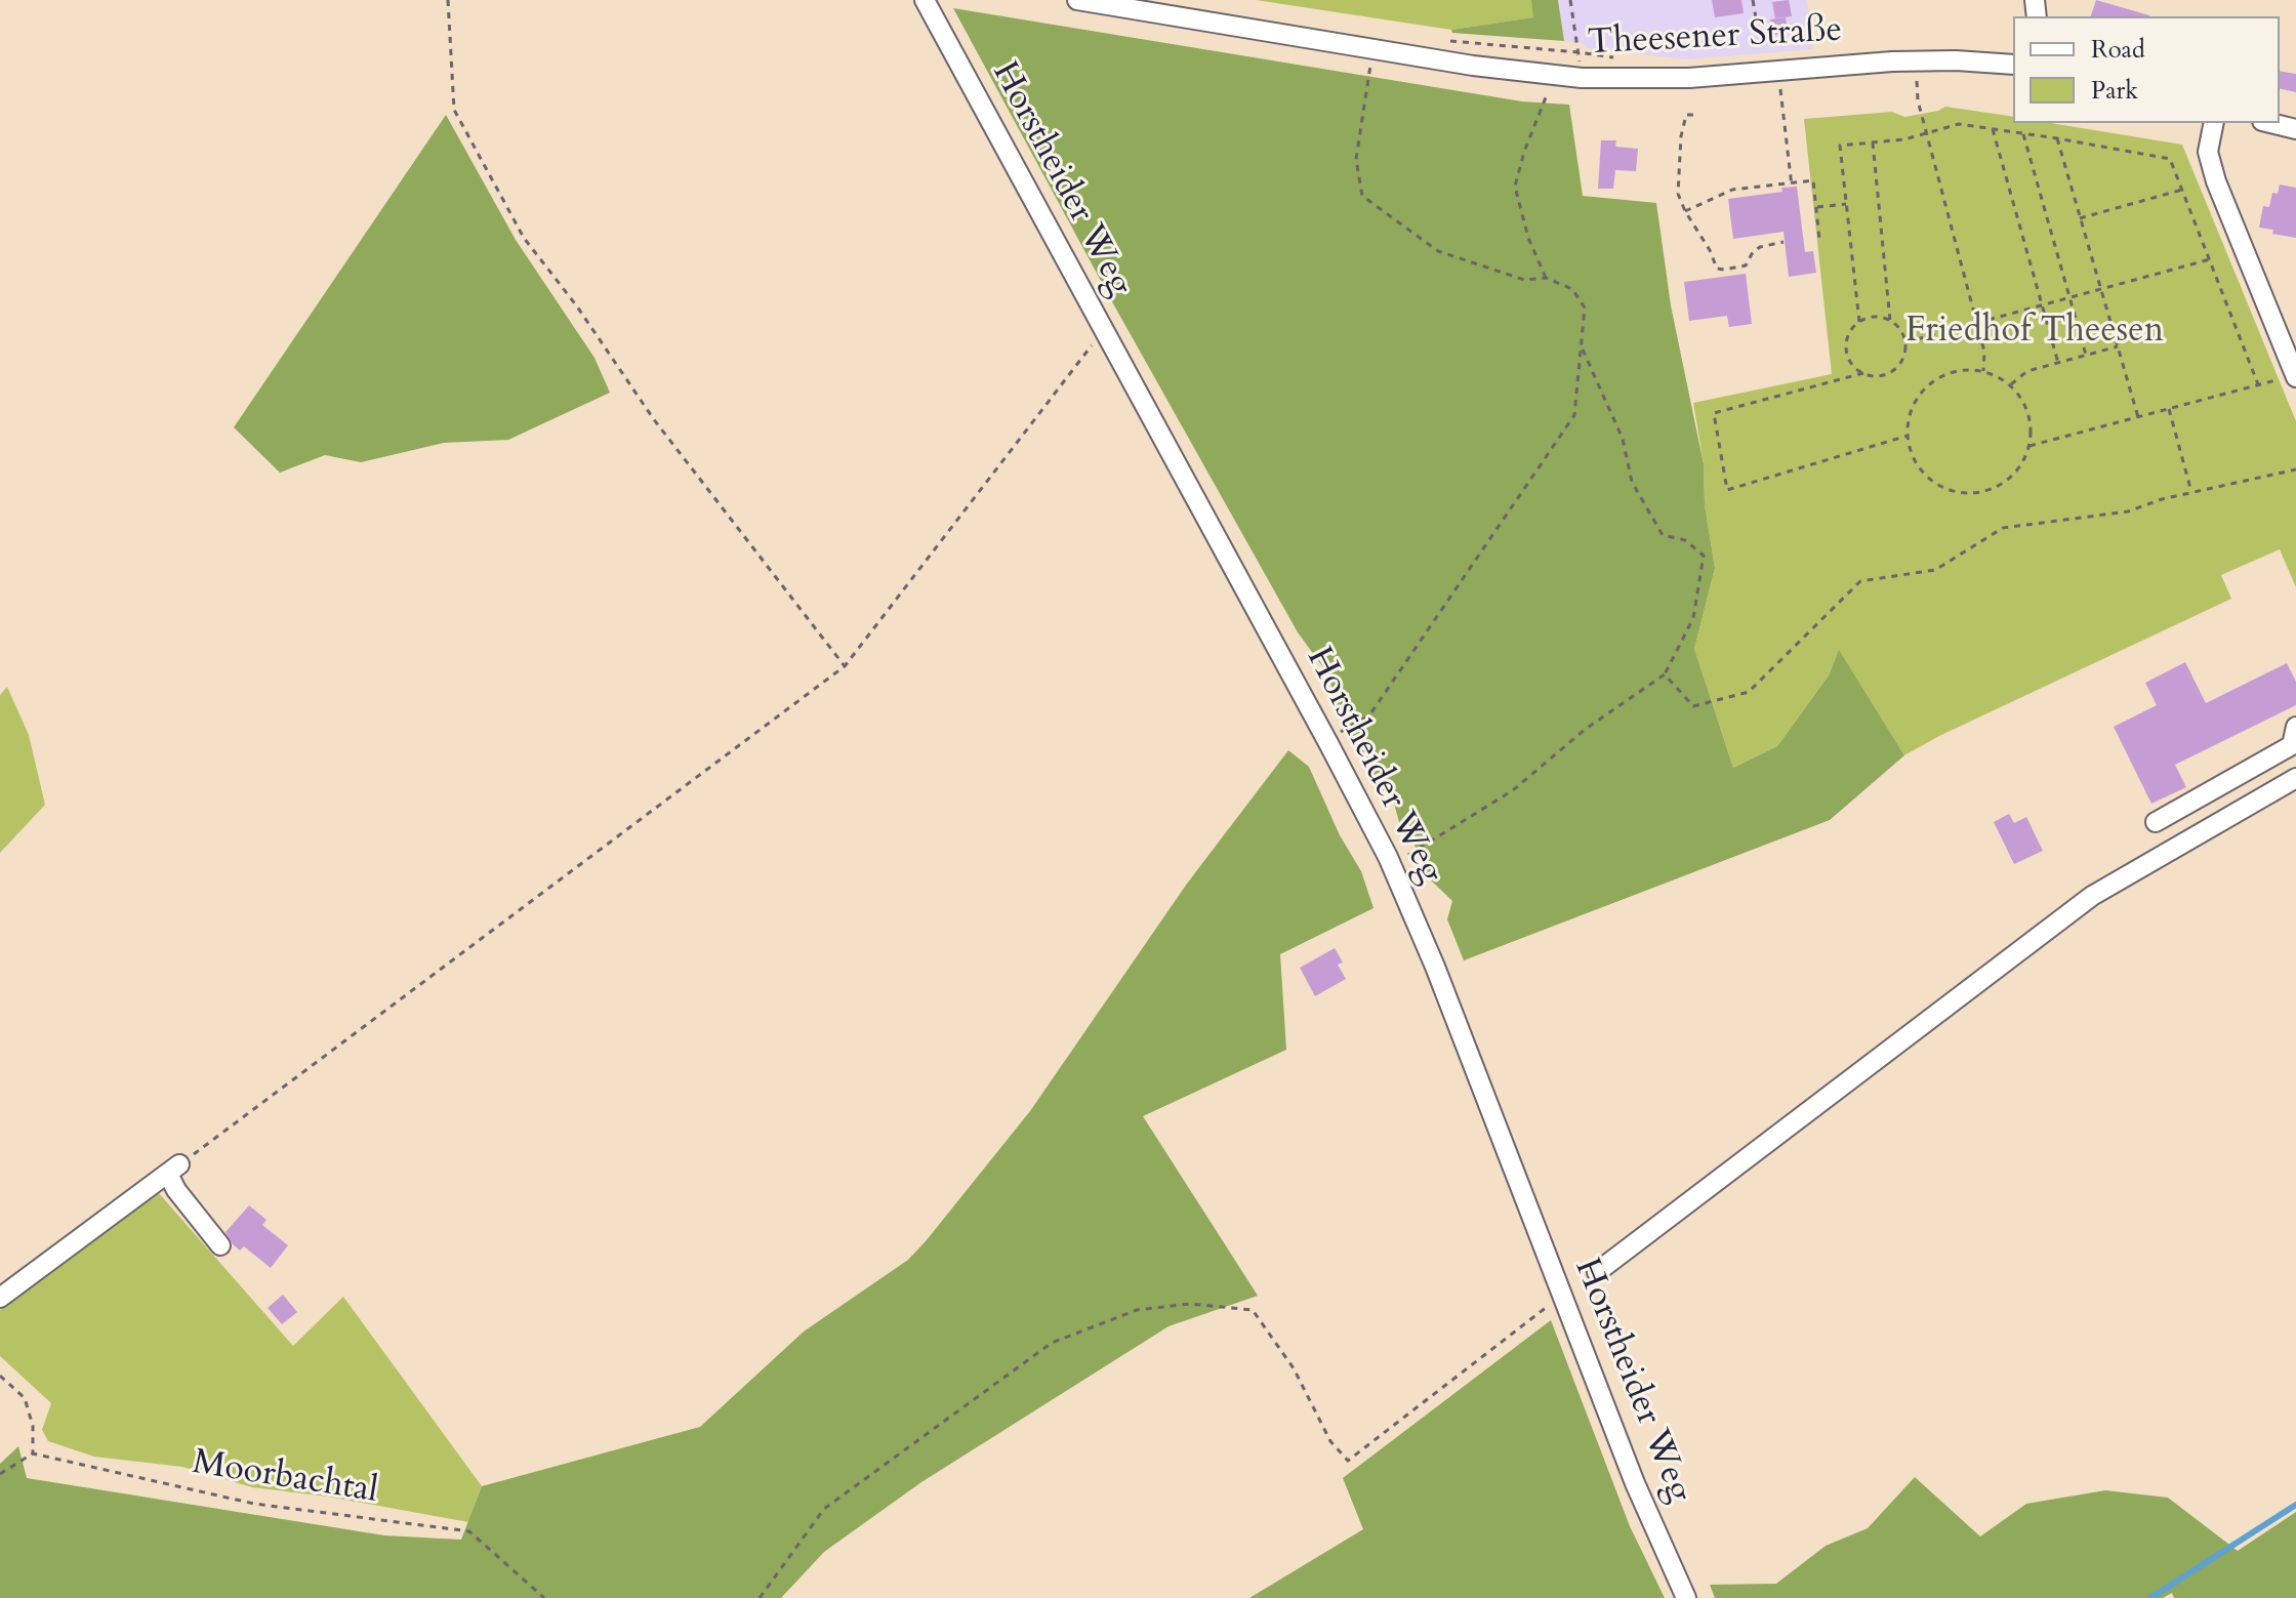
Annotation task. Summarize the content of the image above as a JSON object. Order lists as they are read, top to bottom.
{
  "streets": {
    "street": ["Theesener Straße", "Horstheider Weg"],
    "path": ["Moorbachtal"]
  },
  "parks": ["Friedhof Theesen"],
  "legend": ["Road", "Park"]
}
